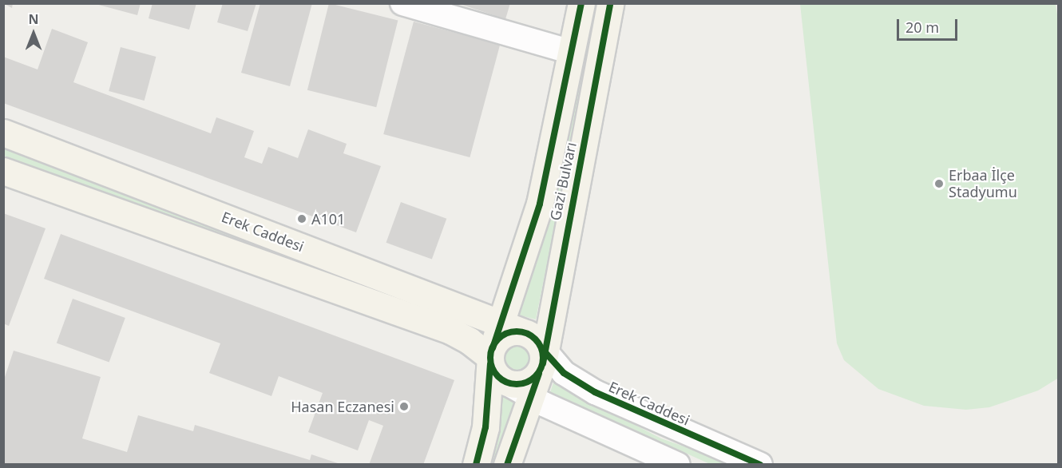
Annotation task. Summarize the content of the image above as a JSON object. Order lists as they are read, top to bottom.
{
  "streets": {
    "main road": ["Gazi Bulvarı", "Erek Caddesi"]
  },
  "crossings": [
    ["Gazi Bulvarı", "Erek Caddesi"]
  ],
  "places": ["Erbaa İlçe Stadyumu", "A101", "Hasan Eczanesi"],
  "scale_bar": "20 m",
  "north": "top"
}
